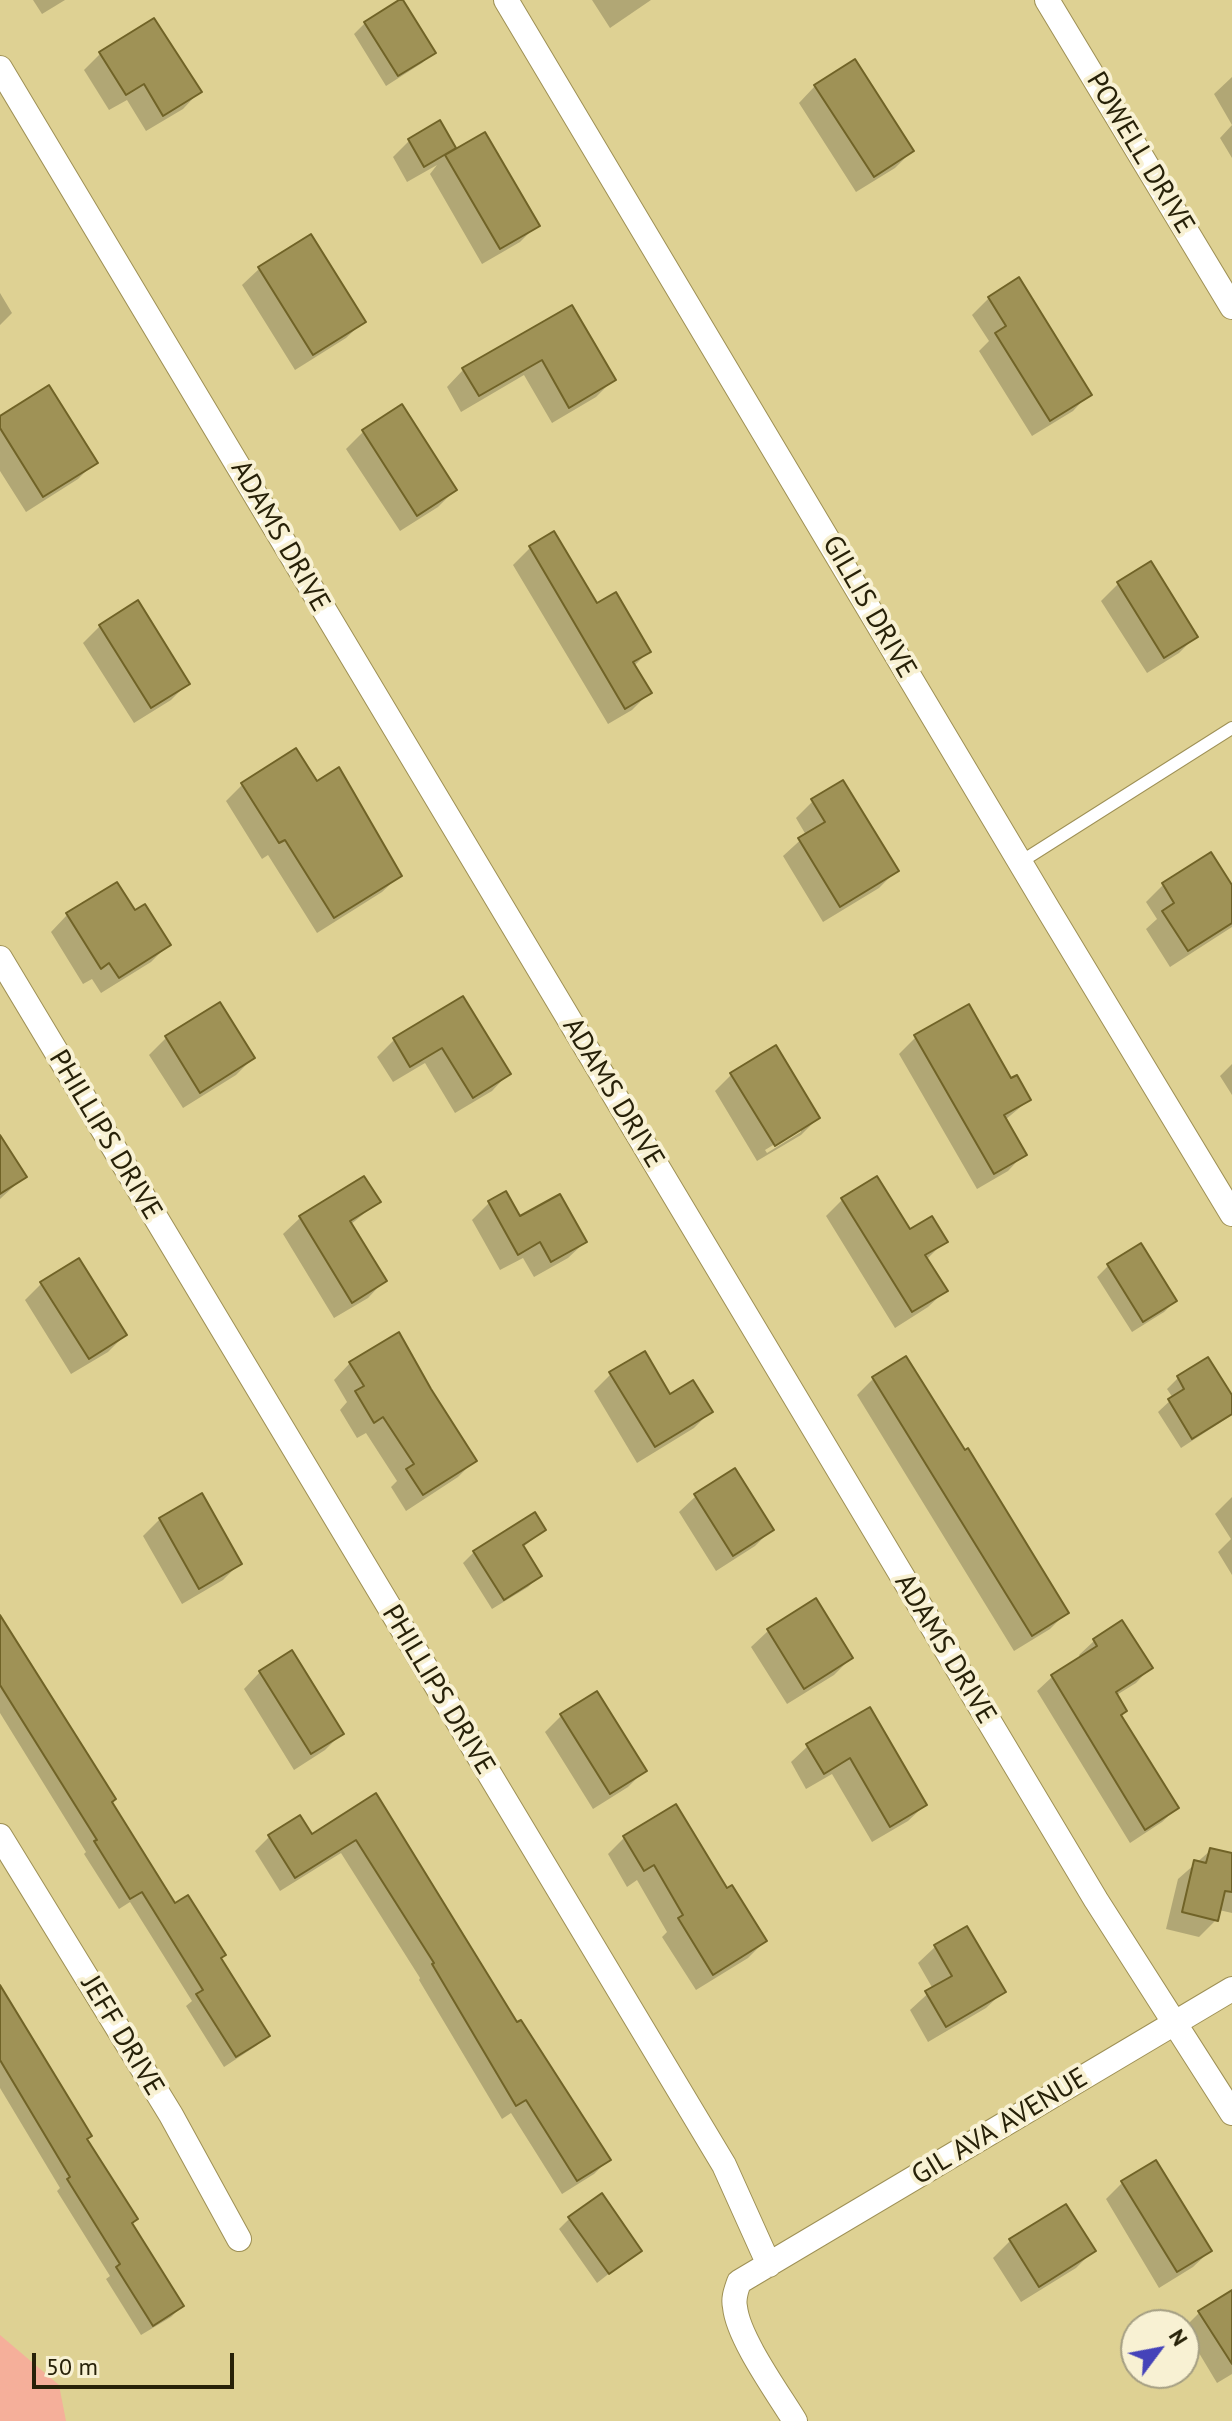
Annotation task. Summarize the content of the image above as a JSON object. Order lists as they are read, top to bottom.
{
  "streets": {
    "street": [
      "POWELL DRIVE",
      "ADAMS DRIVE",
      "GILLIS DRIVE",
      "PHILLIPS DRIVE",
      "JEFF DRIVE",
      "GIL AVA AVENUE"
    ]
  },
  "crossings": [
    ["ADAMS DRIVE", "GIL AVA AVENUE"],
    ["PHILLIPS DRIVE", "GIL AVA AVENUE"]
  ],
  "scale_bar": "50 m",
  "north": "top right"
}
